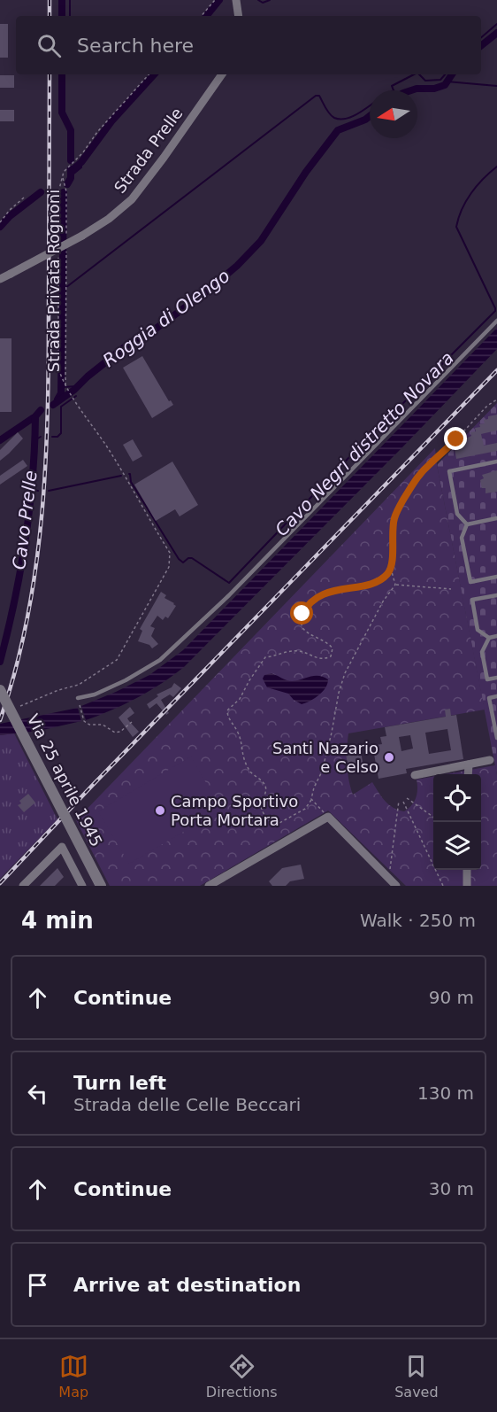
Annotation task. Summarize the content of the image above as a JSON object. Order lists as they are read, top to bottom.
{
  "streets": {
    "street": ["Strada Prelle", "Via 25 aprile 1945"],
    "path": ["Strada Privata Rognoni"]
  },
  "water": ["Roggia di Olengo", "Cavo Negri distretto Novara", "Cavo Prelle"],
  "places": ["Santi Nazario e Celso", "Campo Sportivo Porta Mortara"],
  "north": "left",
  "page": {
    "search": "Search here",
    "heading": ["4 min", "Walk · 250 m"],
    "list": [
      ["Continue", "90 m"],
      ["Turn left", "Strada delle Celle Beccari", "130 m"],
      ["Continue", "30 m"],
      "Arrive at destination"
    ],
    "nav": ["Map", "Directions", "Saved"]
  }
}
